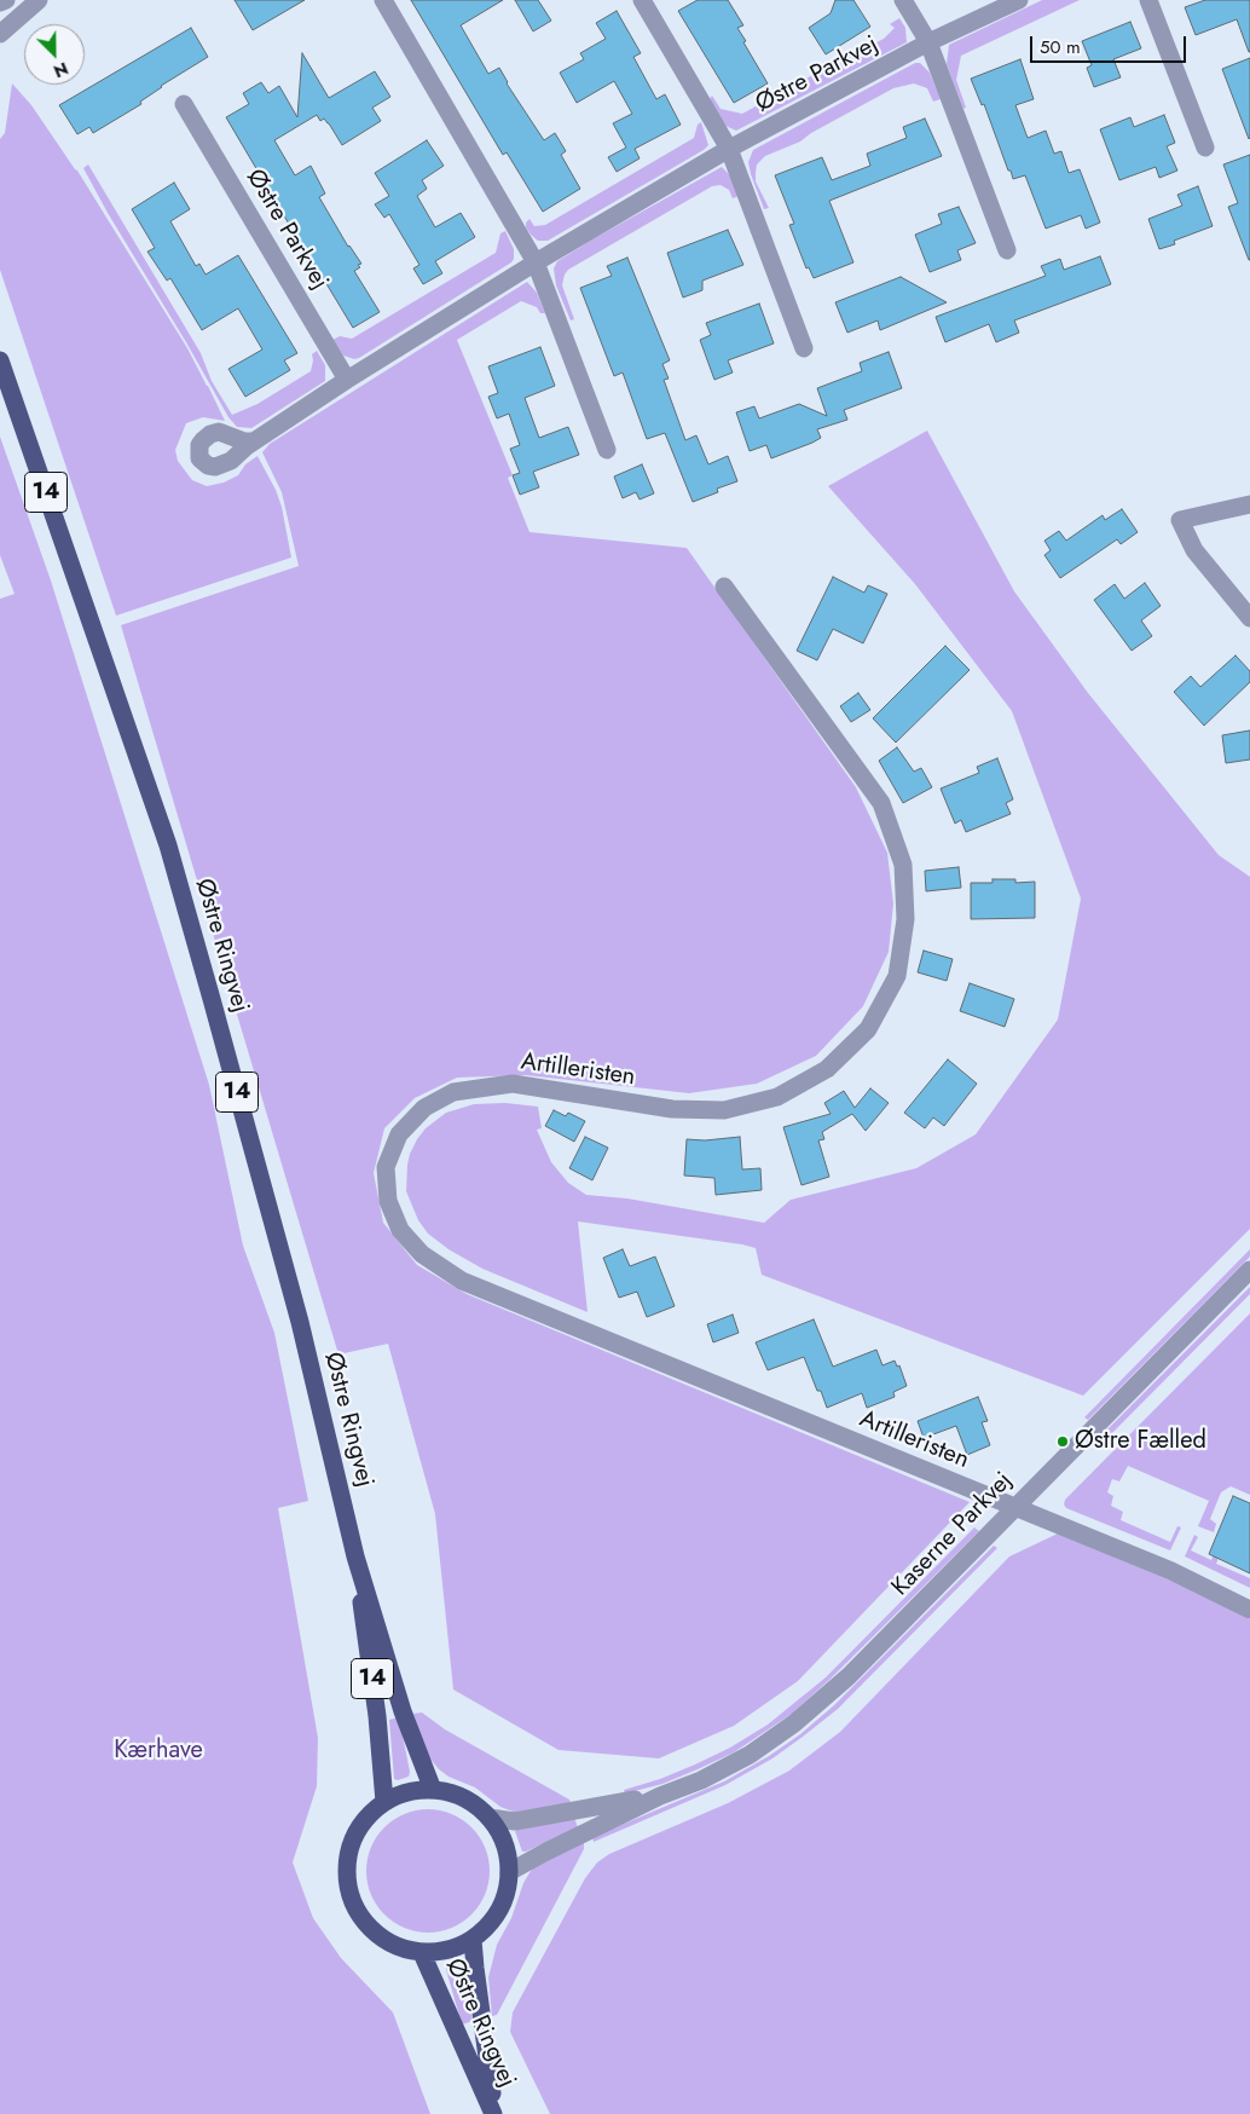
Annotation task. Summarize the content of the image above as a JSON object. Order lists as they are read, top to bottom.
{
  "streets": {
    "main road": ["14", "Østre Ringvej"],
    "street": ["Østre Parkvej", "Artilleristen", "Kaserne Parkvej"]
  },
  "crossings": [
    ["Østre Ringvej", "Kaserne Parkvej"],
    ["Artilleristen", "Kaserne Parkvej"]
  ],
  "parks": ["Kærhave"],
  "places": ["Østre Fælled"],
  "scale_bar": "50 m",
  "north": "bottom right"
}
